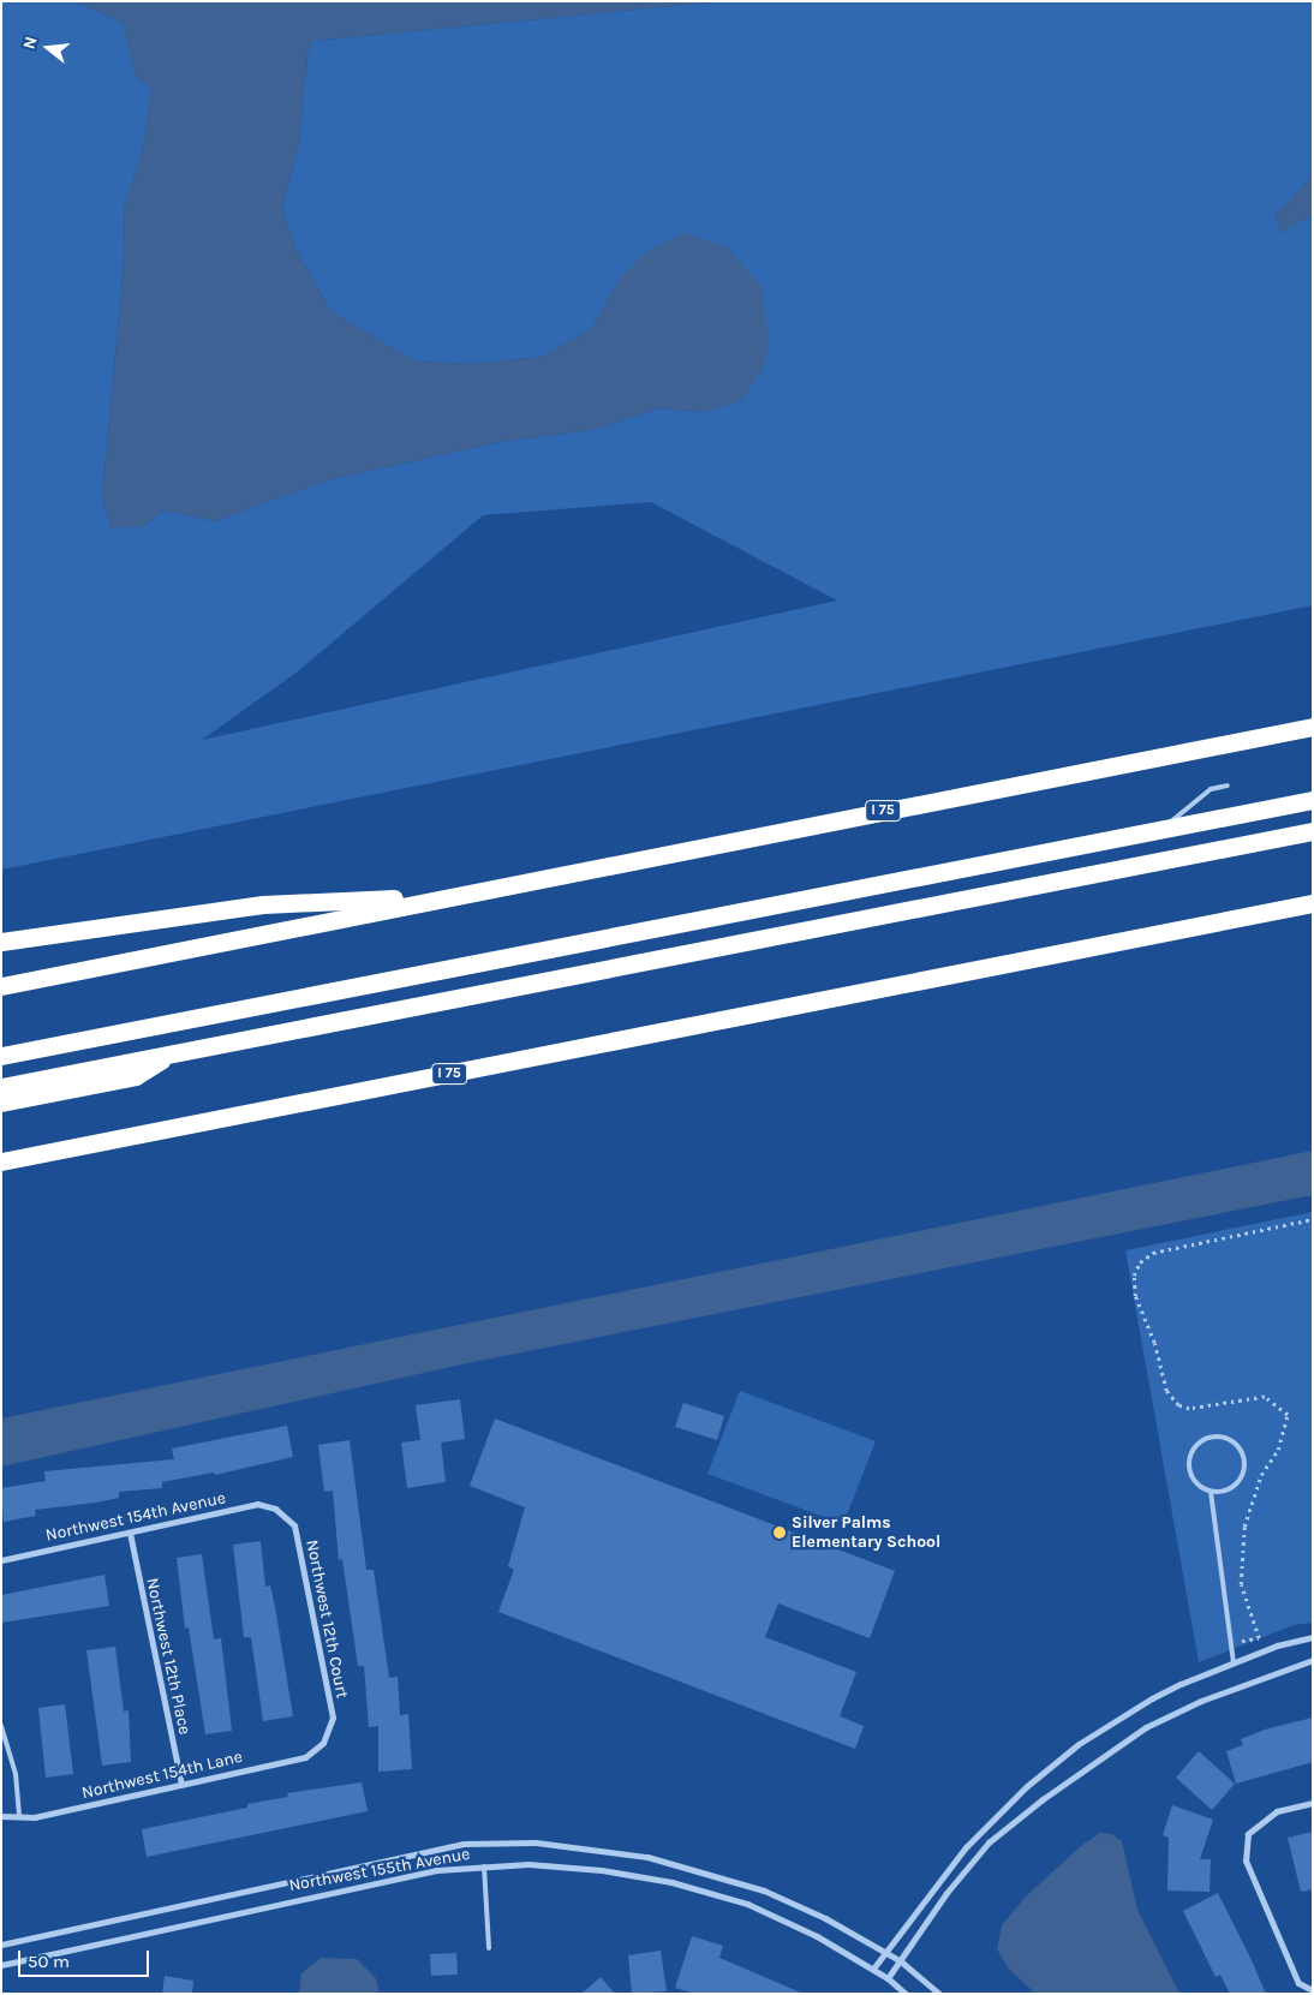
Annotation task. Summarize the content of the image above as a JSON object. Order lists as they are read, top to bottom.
{
  "streets": {
    "highway": ["I 75"],
    "street": [
      "Northwest 154th Avenue",
      "Northwest 12th Court",
      "Northwest 12th Place",
      "Northwest 154th Lane",
      "Northwest 155th Avenue"
    ]
  },
  "crossings": [
    ["Northwest 154th Avenue", "Northwest 12th Court"],
    ["Northwest 154th Avenue", "Northwest 12th Place"],
    ["Northwest 12th Court", "Northwest 154th Lane"],
    ["Northwest 12th Place", "Northwest 154th Lane"]
  ],
  "places": ["Silver Palms Elementary School"],
  "scale_bar": "50 m",
  "north": "left"
}
